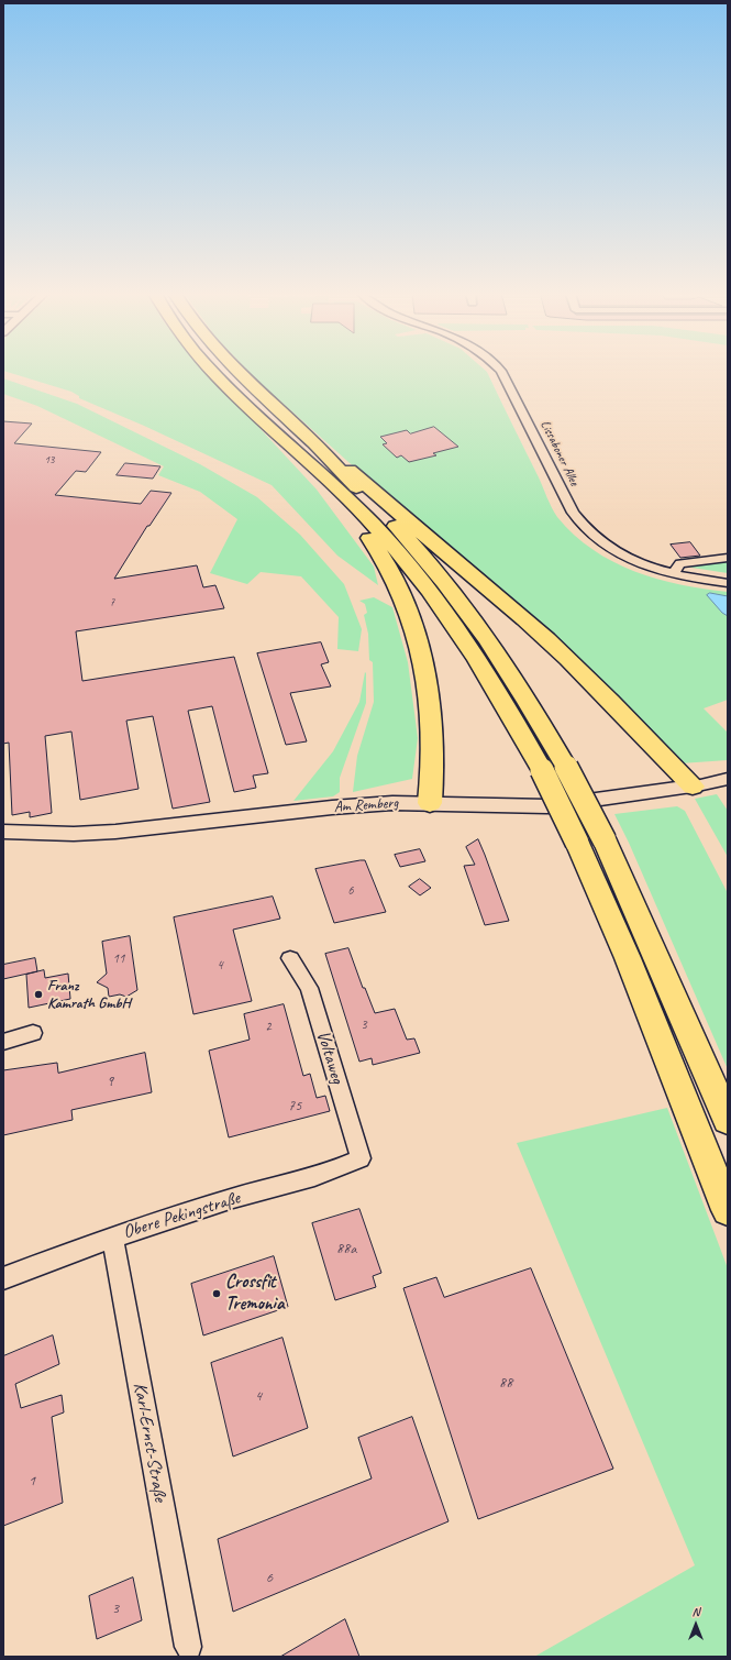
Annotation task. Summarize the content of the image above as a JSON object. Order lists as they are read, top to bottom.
{
  "streets": {
    "street": [
      "Lissaboner Allee",
      "Am Remberg",
      "Voltaweg",
      "Obere Pekingstraße",
      "Karl-Ernst-Straße"
    ]
  },
  "crossings": [
    ["Voltaweg", "Obere Pekingstraße"],
    ["Obere Pekingstraße", "Karl-Ernst-Straße"]
  ],
  "places": ["Franz Kamrath GmbH", "Crossfit Tremonia"],
  "house_numbers": [
    "13",
    "7",
    "6",
    "11",
    "4",
    "3",
    "2",
    "9",
    "75",
    "88a",
    "88",
    "4",
    "1",
    "6",
    "3"
  ],
  "north": "top"
}
